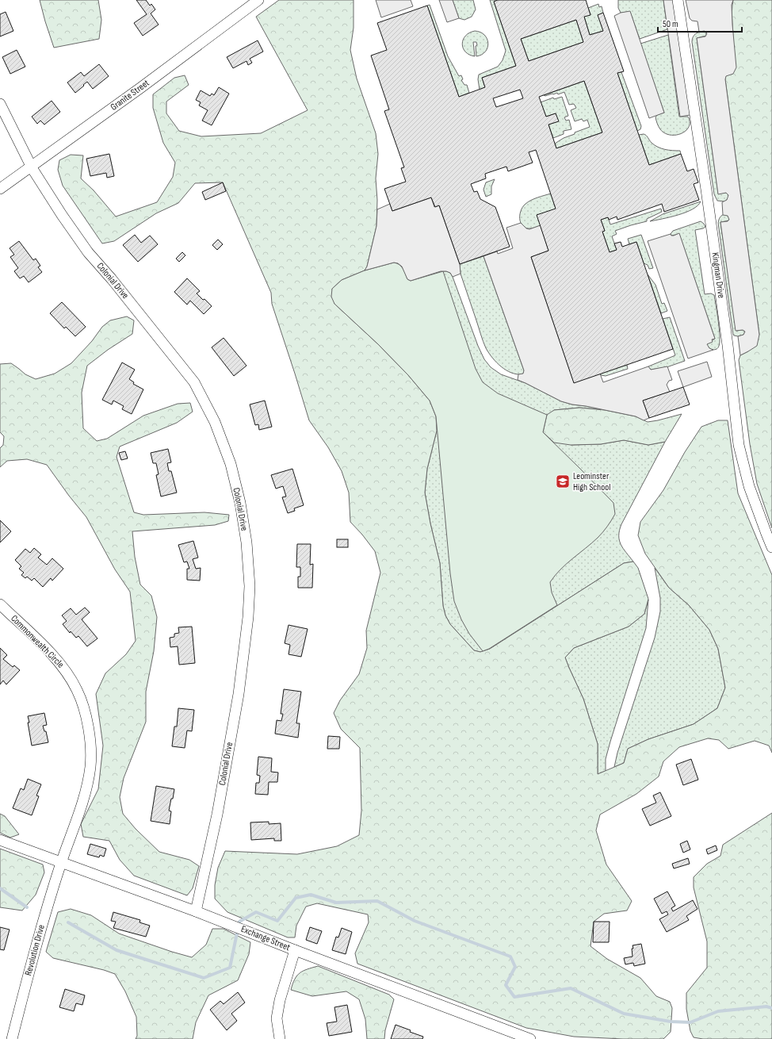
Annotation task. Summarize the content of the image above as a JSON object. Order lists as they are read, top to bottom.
{
  "streets": {
    "street": [
      "Granite Street",
      "Kingman Drive",
      "Colonial Drive",
      "Commonwealth Circle",
      "Exchange Street",
      "Revolution Drive"
    ]
  },
  "crossings": [
    ["Granite Street", "Colonial Drive"],
    ["Colonial Drive", "Exchange Street"],
    ["Commonwealth Circle", "Exchange Street"],
    ["Commonwealth Circle", "Revolution Drive"],
    ["Exchange Street", "Revolution Drive"]
  ],
  "places": {
    "school or university": ["Leominster High School"]
  },
  "scale_bar": "50 m"
}
